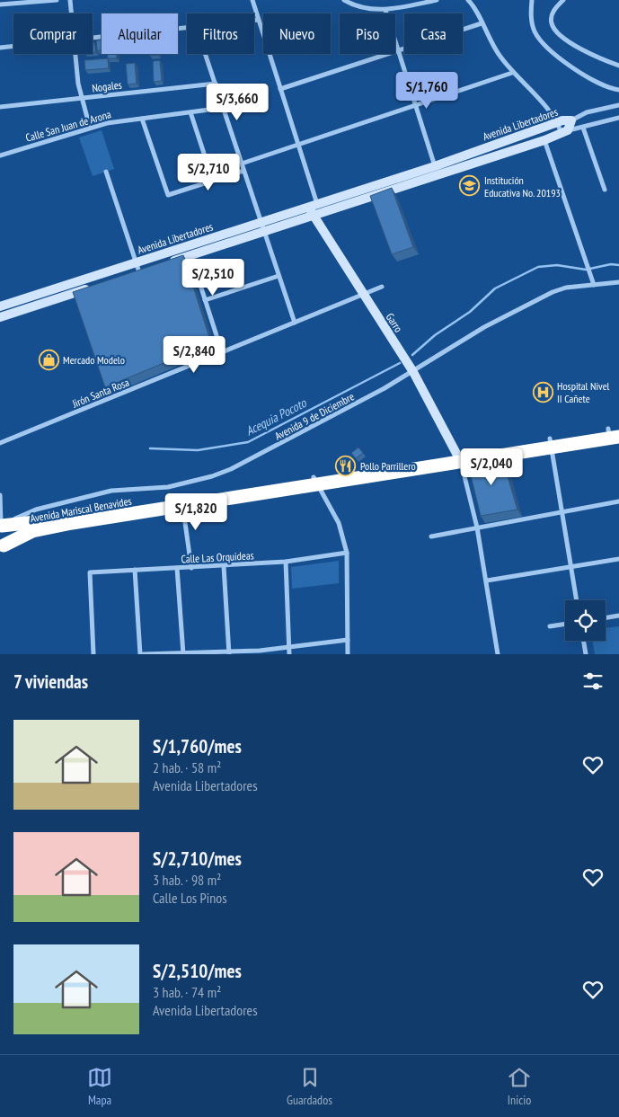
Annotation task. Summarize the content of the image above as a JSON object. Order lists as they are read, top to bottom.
{
  "streets": {
    "highway": ["Avenida Mariscal Benavides"],
    "street": [
      "Nogales",
      "Avenida Libertadores",
      "Calle San Juan de Arona",
      "Garro",
      "Jirón Santa Rosa",
      "Avenida 9 de Diciembre",
      "Calle Las Orquideas"
    ]
  },
  "crossings": [
    ["Avenida Libertadores", "Garro"],
    ["Garro", "Jirón Santa Rosa"],
    ["Garro", "Avenida 9 de Diciembre"],
    ["Garro", "Avenida Mariscal Benavides"],
    ["Avenida 9 de Diciembre", "Avenida Mariscal Benavides"]
  ],
  "water": ["Acequia Pocoto"],
  "places": {
    "school or university": ["Institución Educativa No. 20193"],
    "shop": ["Mercado Modelo"],
    "hospital": ["Hospital Nivel II Cañete"],
    "restaurant": ["Pollo Parrillero"]
  },
  "page": {
    "chip": [
      "Comprar",
      "Alquilar",
      "Filtros",
      "Nuevo",
      "Piso",
      "Casa"
    ],
    "price": [
      "S/1,760",
      "S/3,660",
      "S/2,710",
      "S/2,510",
      "S/2,840",
      "S/2,040",
      "S/1,820"
    ],
    "heading": "7 viviendas",
    "list": [
      {
        "name": "S/1,760/mes",
        "note": "2 hab. · 58 m² · Avenida Libertadores"
      },
      {
        "name": "S/2,710/mes",
        "note": "3 hab. · 98 m² · Calle Los Pinos"
      },
      {
        "name": "S/2,510/mes",
        "note": "3 hab. · 74 m² · Avenida Libertadores"
      }
    ],
    "tabs": ["Mapa", "Guardados", "Inicio"]
  }
}
